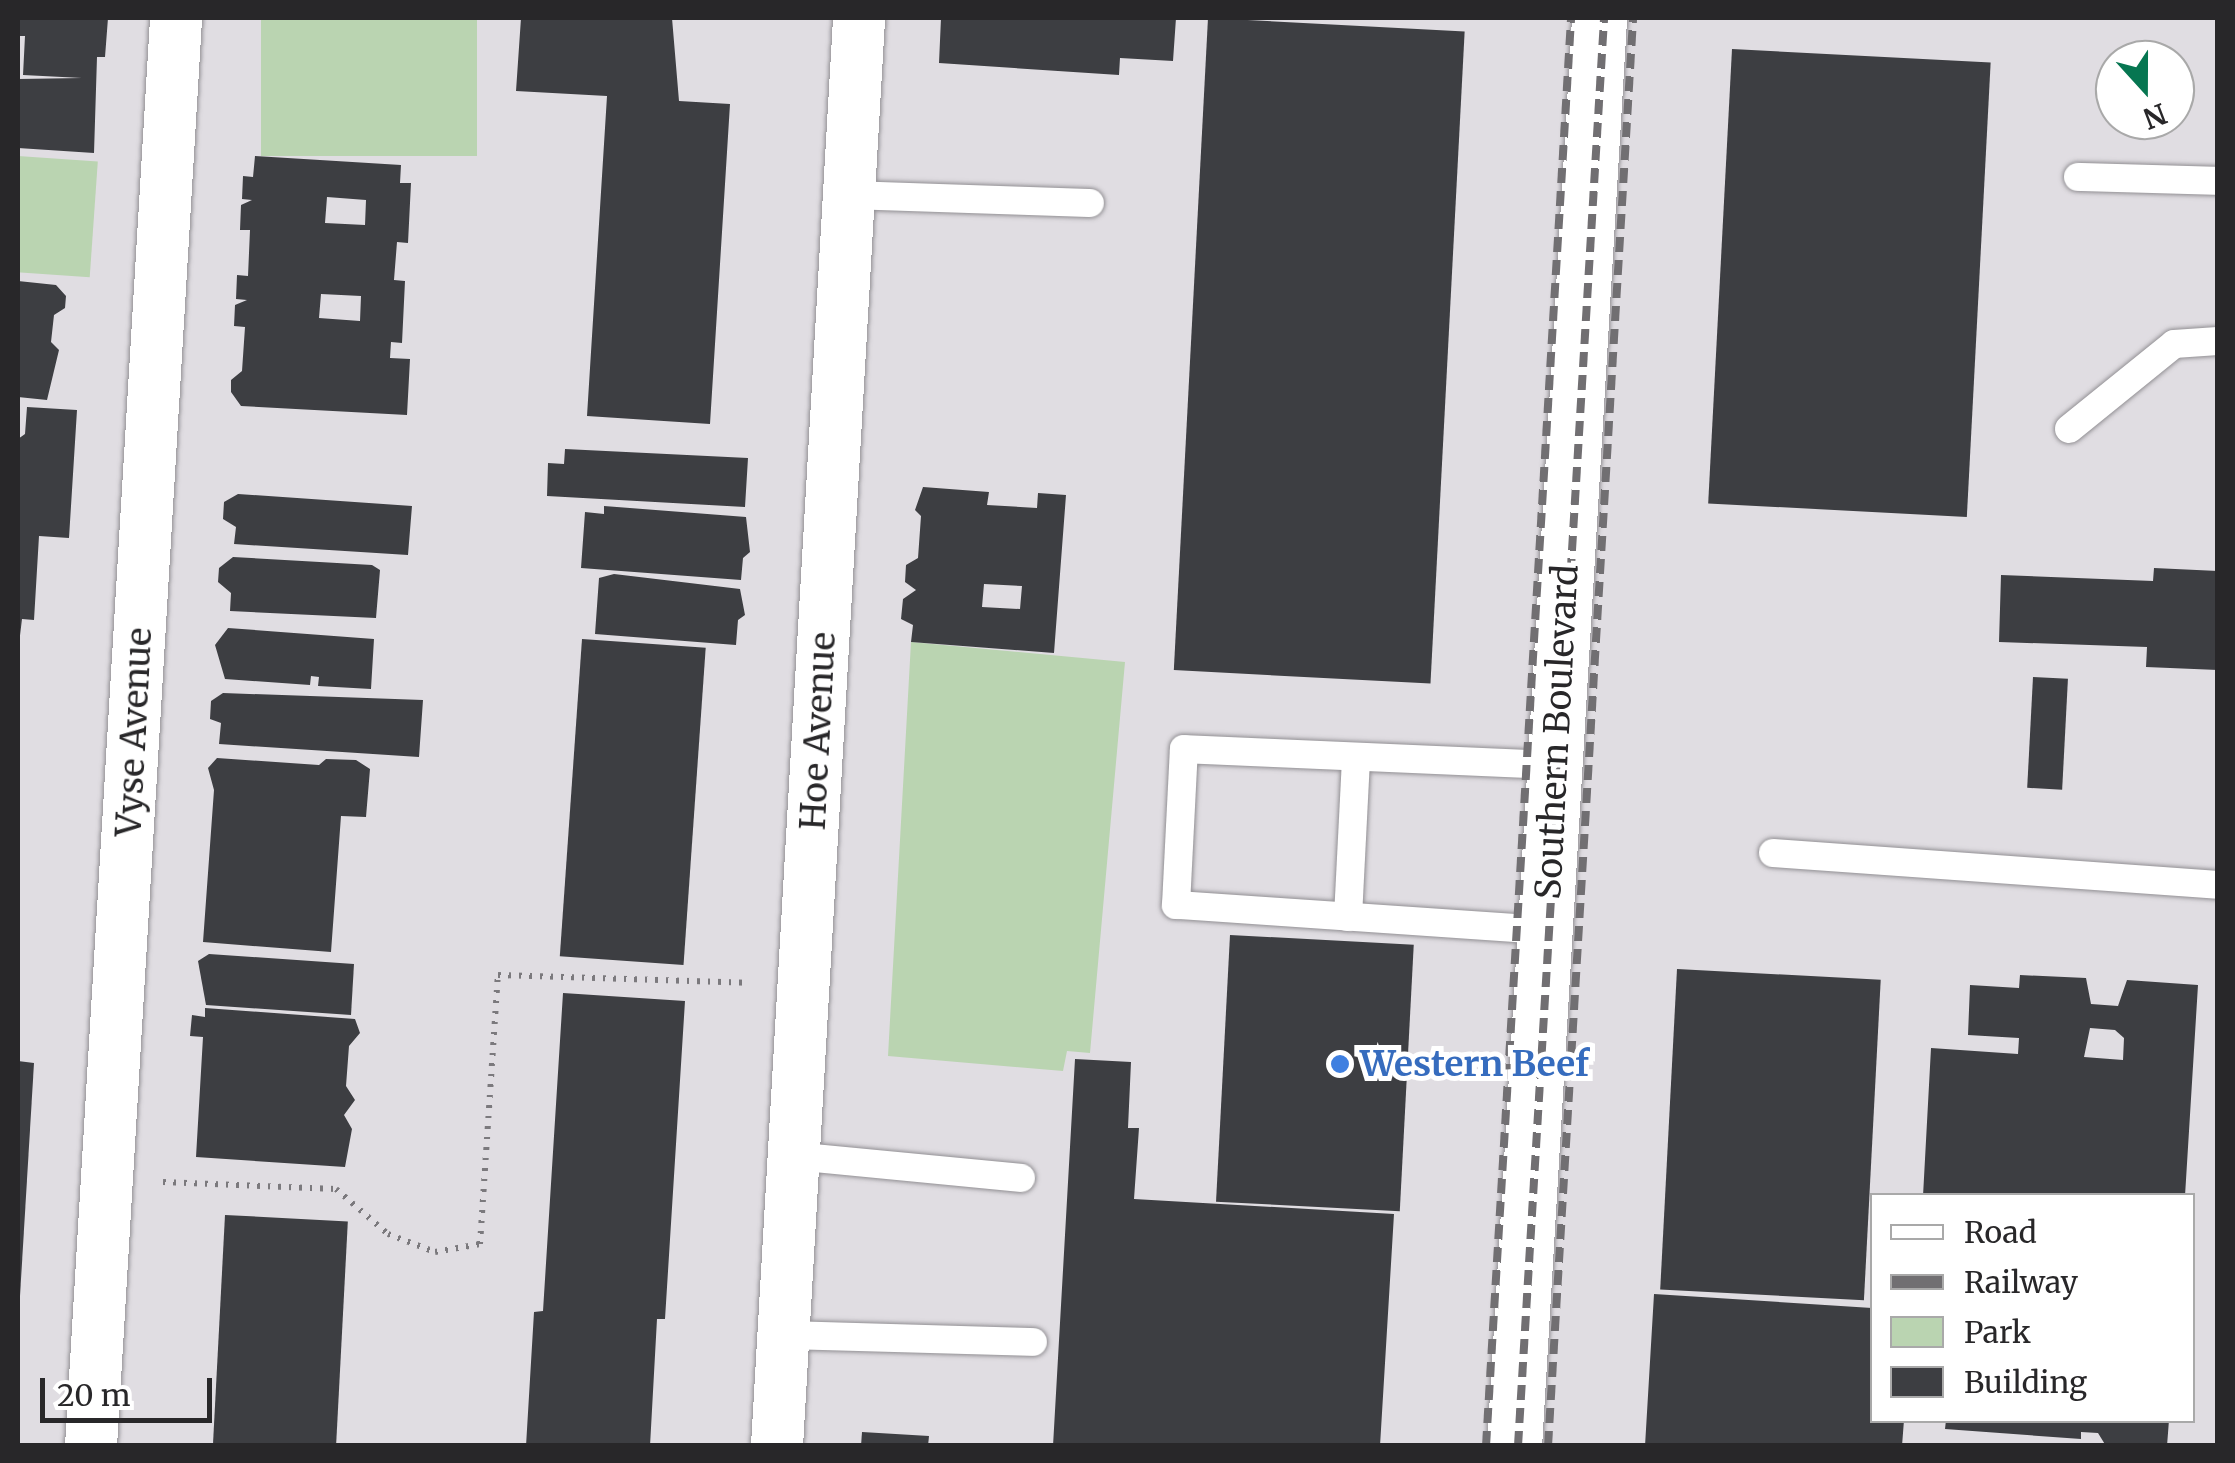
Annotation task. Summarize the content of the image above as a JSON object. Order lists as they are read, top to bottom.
{
  "streets": {
    "main road": ["Southern Boulevard"],
    "street": ["Hoe Avenue", "Vyse Avenue"]
  },
  "places": ["Western Beef"],
  "legend": [
    "Road",
    "Railway",
    "Park",
    "Building"
  ],
  "scale_bar": "20 m",
  "north": "bottom"
}
